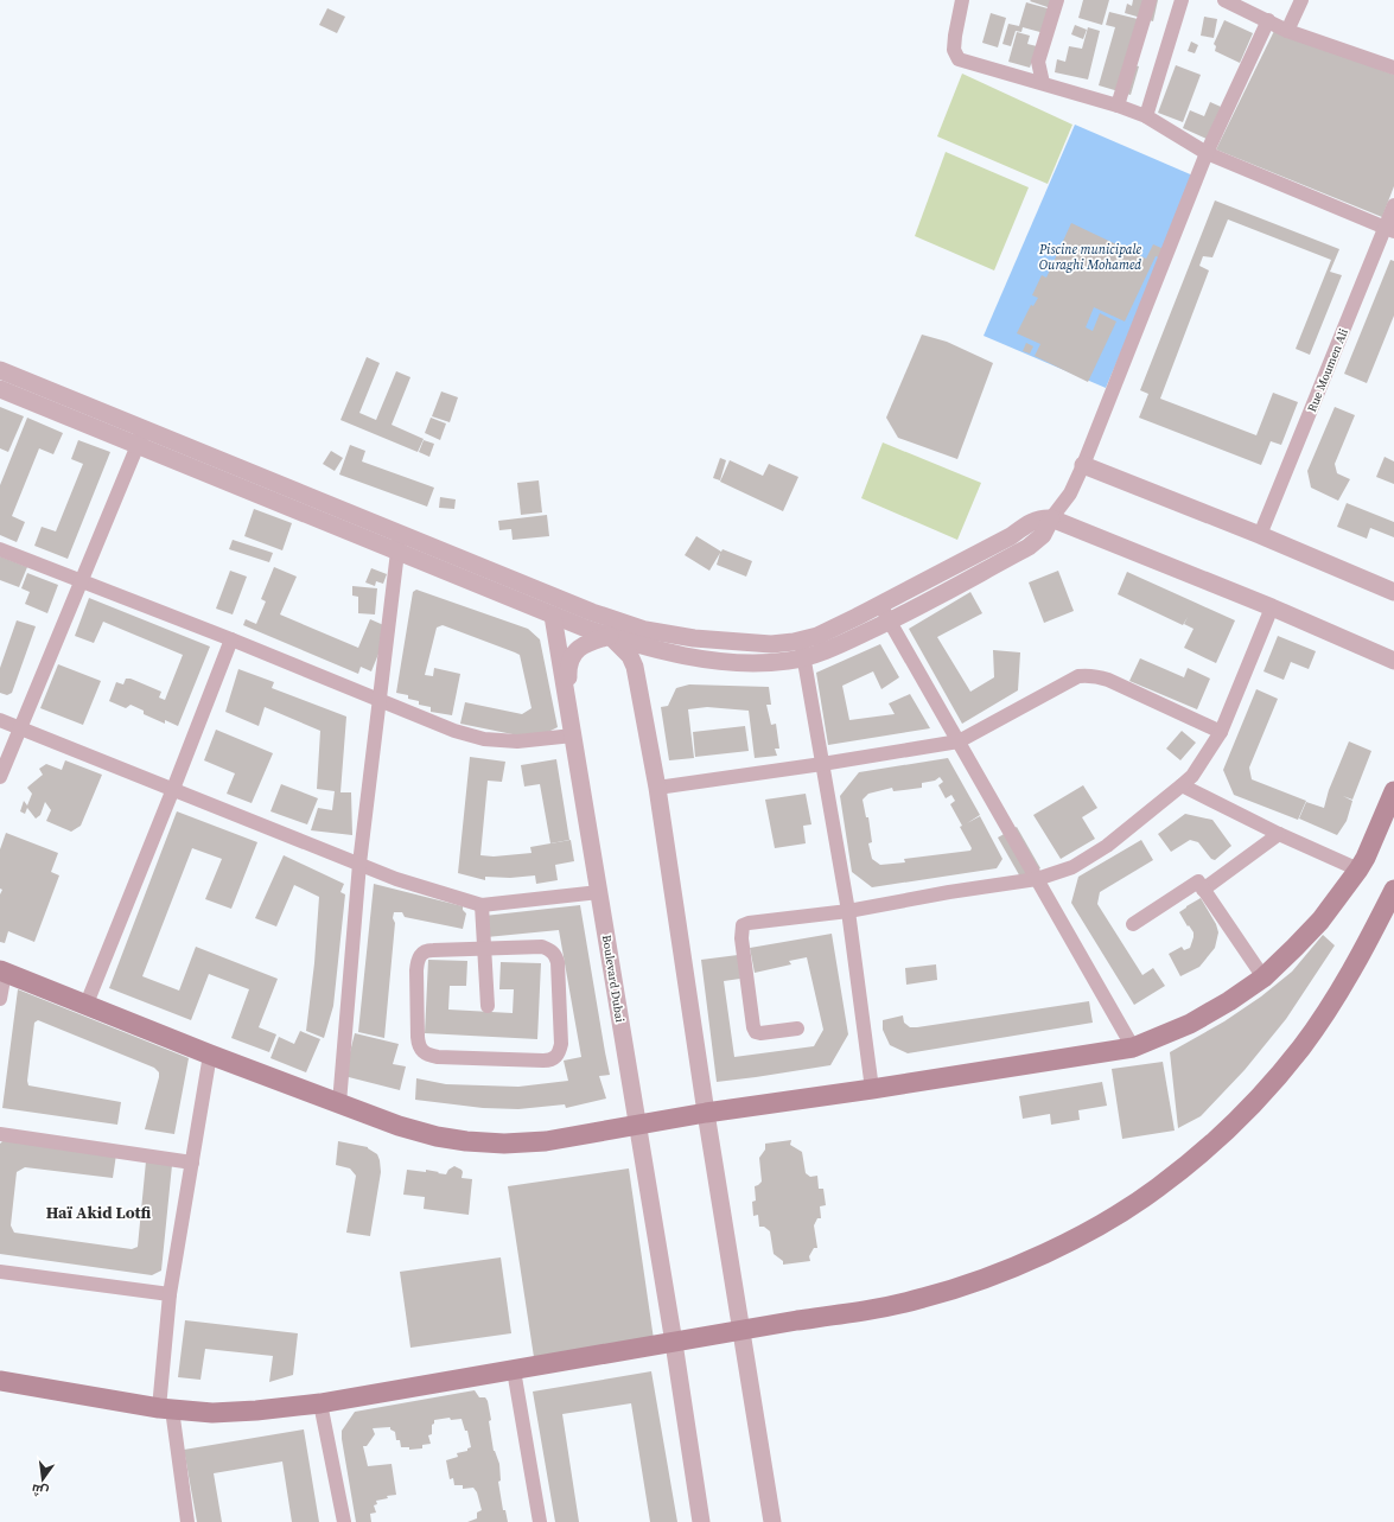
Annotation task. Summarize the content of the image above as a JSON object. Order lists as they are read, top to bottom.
{
  "streets": {
    "street": ["Rue Moumen Ali", "Boulevard Dubai"]
  },
  "districts": ["Haï Akid Lotfi"],
  "water": ["Piscine municipale Ouraghi Mohamed"],
  "north": "bottom"
}
